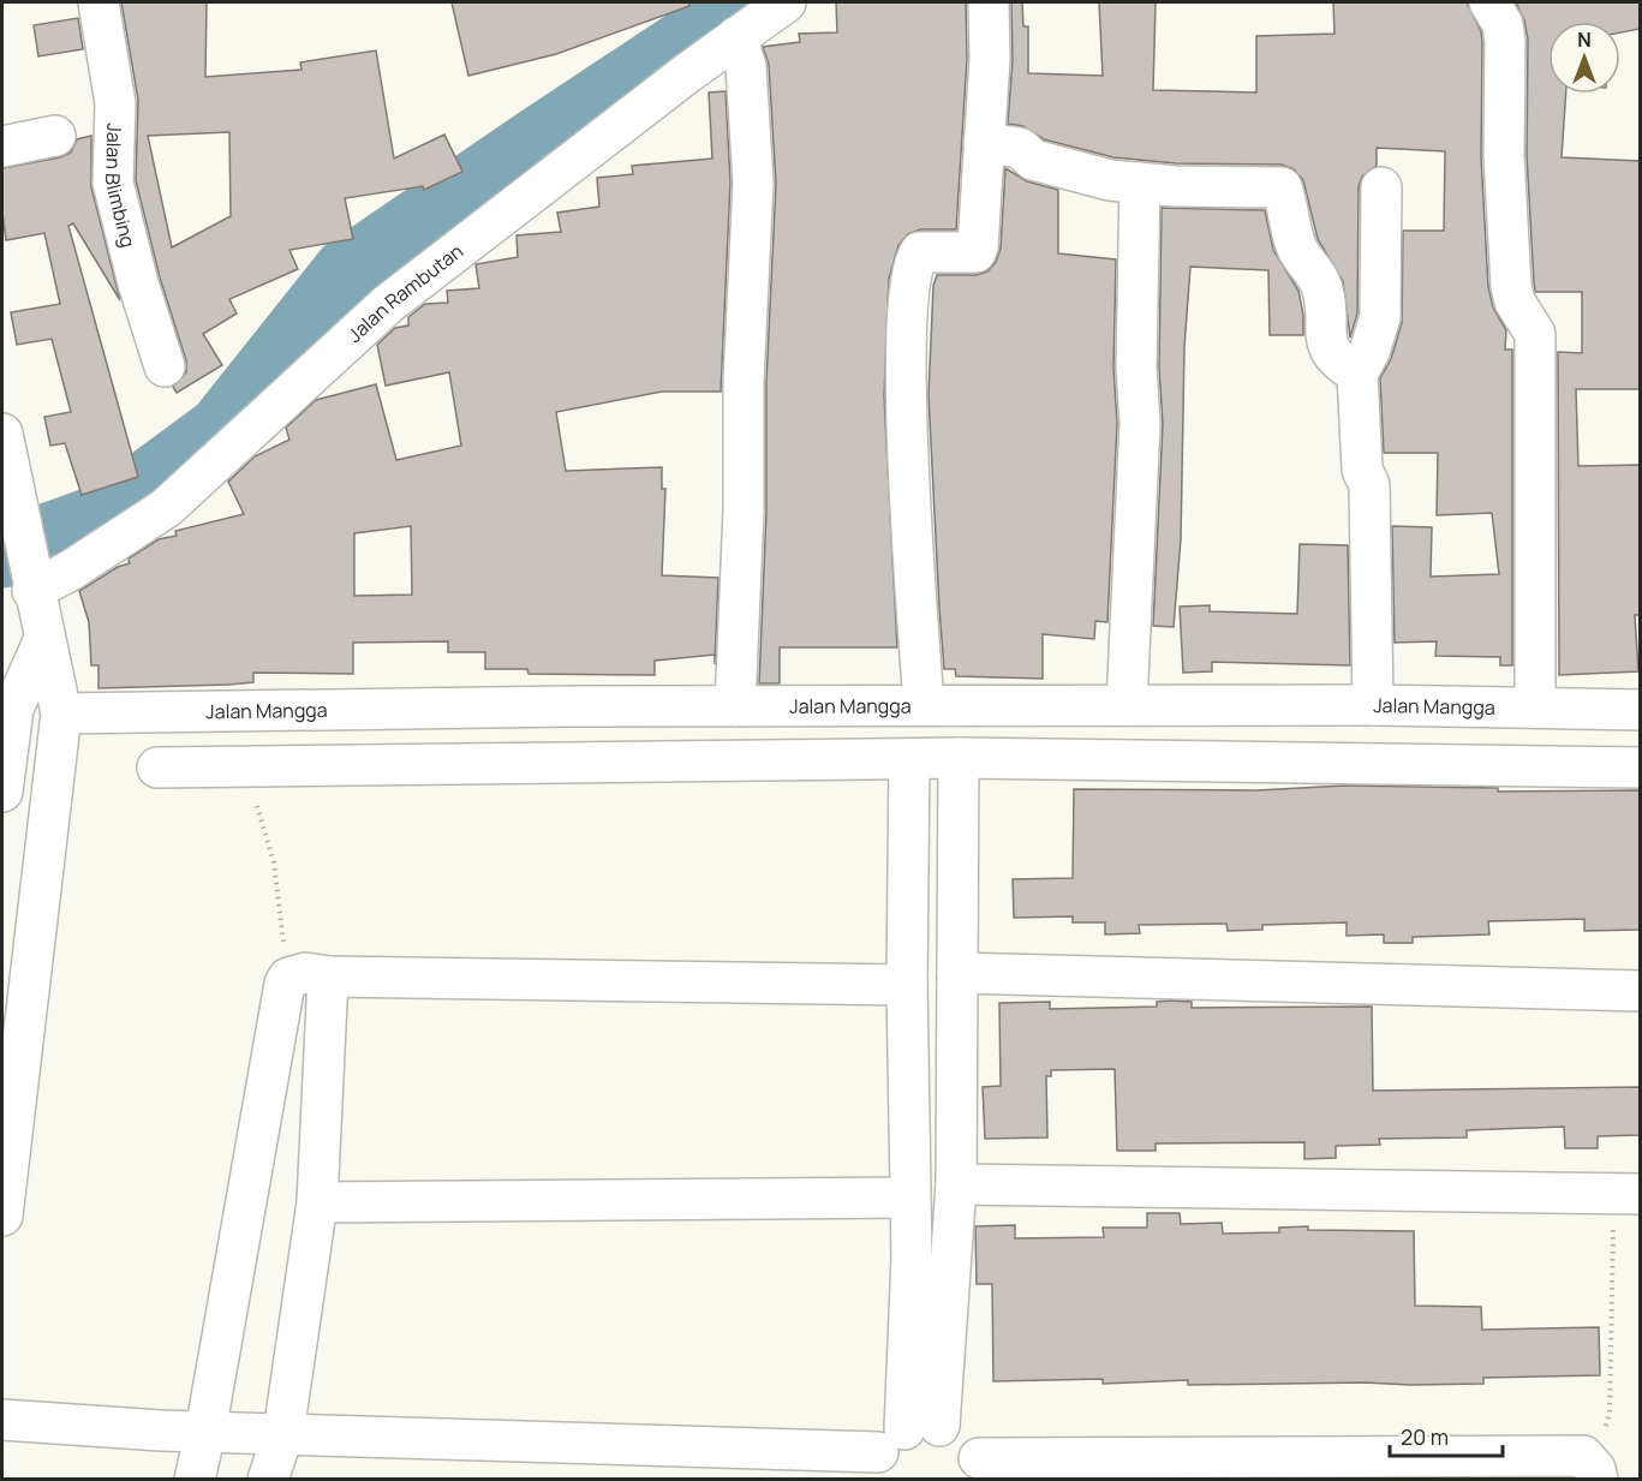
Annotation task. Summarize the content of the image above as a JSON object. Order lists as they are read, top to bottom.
{
  "streets": {
    "street": ["Jalan Blimbing", "Jalan Rambutan", "Jalan Mangga"]
  },
  "scale_bar": "20 m",
  "north": "top"
}
